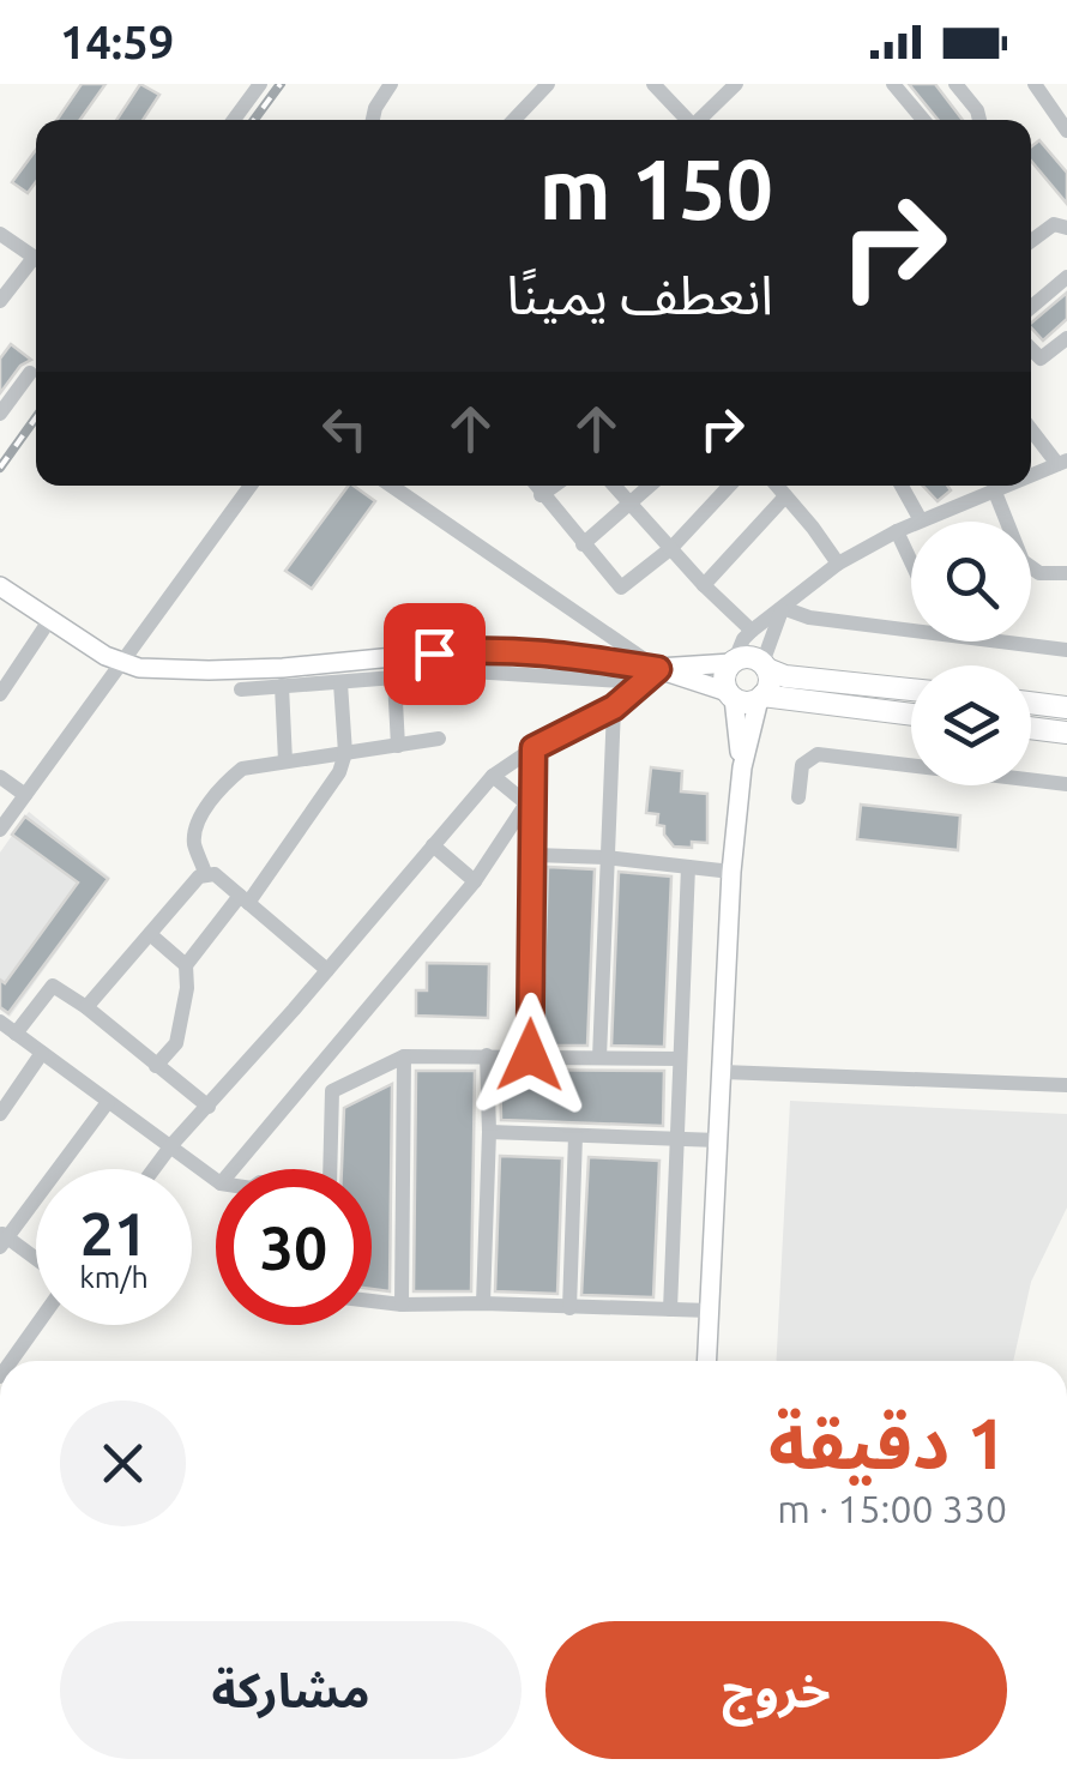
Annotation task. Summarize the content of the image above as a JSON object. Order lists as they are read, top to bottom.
{
  "page": {
    "status": "14:59",
    "turn": ["150 m", "انعطف يمينًا"],
    "speed": "21 km/h",
    "limit": "30",
    "heading": ["1 دقيقة", "330 m · 15:00"],
    "buttons": ["خروج", "مشاركة"]
  }
}
